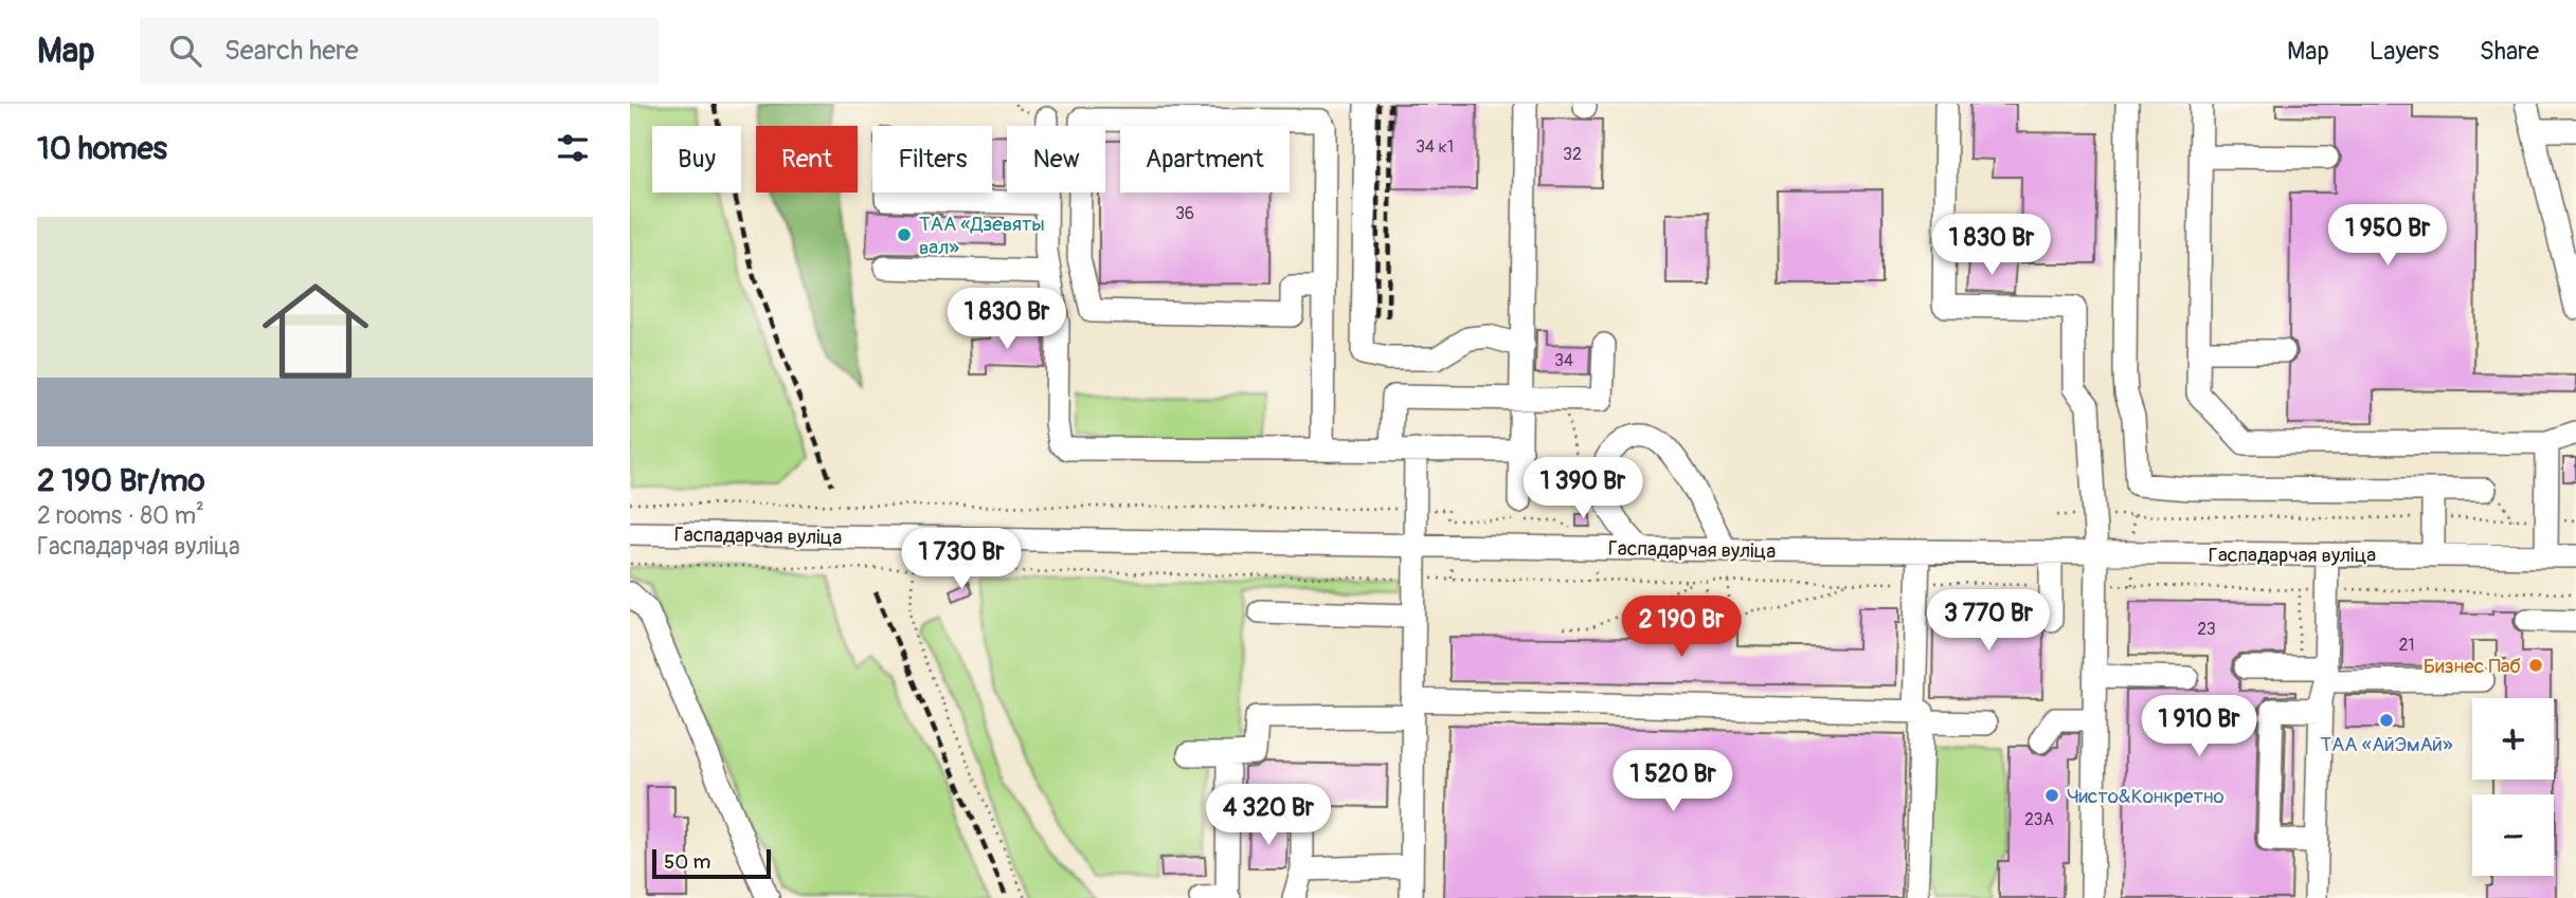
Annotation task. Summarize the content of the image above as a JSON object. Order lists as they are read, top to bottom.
{
  "streets": {
    "street": ["Гаспадарчая вуліца"]
  },
  "places": [
    "ТАА «Дзевяты вал»",
    "Бизнес Паб",
    "ТАА «АйЭмАй»",
    "Чисто&Конкретно"
  ],
  "house_numbers": [
    "34 к1",
    "32",
    "36",
    "34",
    "23",
    "21",
    "23А"
  ],
  "scale_bar": "50 m",
  "page": {
    "header": "Map",
    "search": "Search here",
    "nav": ["Map", "Layers", "Share"],
    "heading": "10 homes",
    "chip": [
      "Buy",
      "Rent",
      "Filters",
      "New",
      "Apartment"
    ],
    "list": [
      {
        "name": "2 190 Br/mo",
        "note": "2 rooms · 80 m² · Гаспадарчая вуліца"
      }
    ],
    "price": [
      "1 950 Br",
      "1 830 Br",
      "1 830 Br",
      "1 390 Br",
      "1 730 Br",
      "3 770 Br",
      "2 190 Br",
      "1 910 Br",
      "1 520 Br",
      "4 320 Br"
    ],
    "map_buttons": ["+", "−"],
    "scale": "50 m"
  }
}
